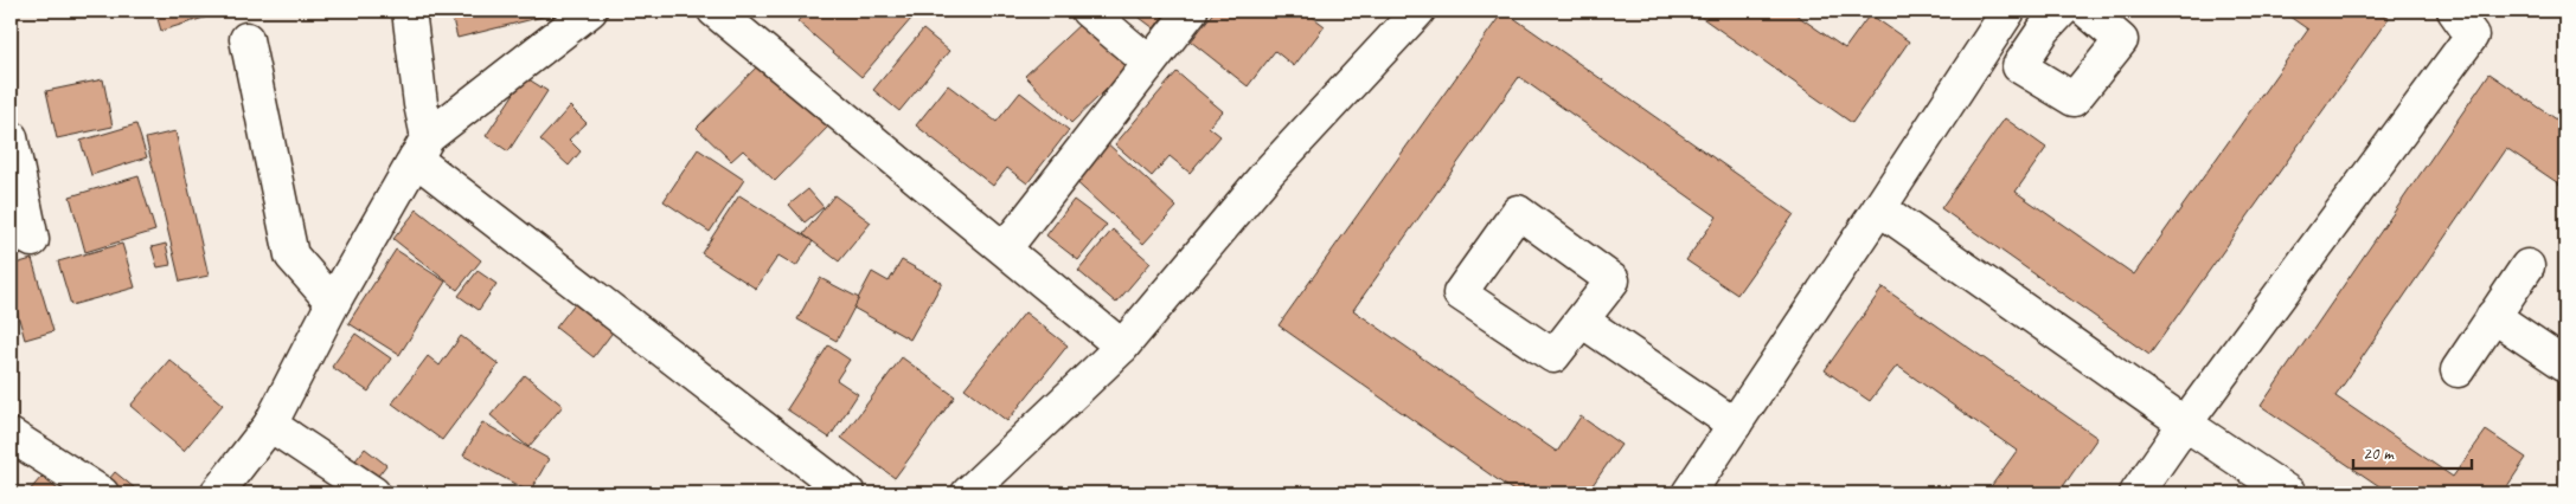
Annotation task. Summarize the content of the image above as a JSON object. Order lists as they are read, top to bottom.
{
  "scale_bar": "20 m"
}
